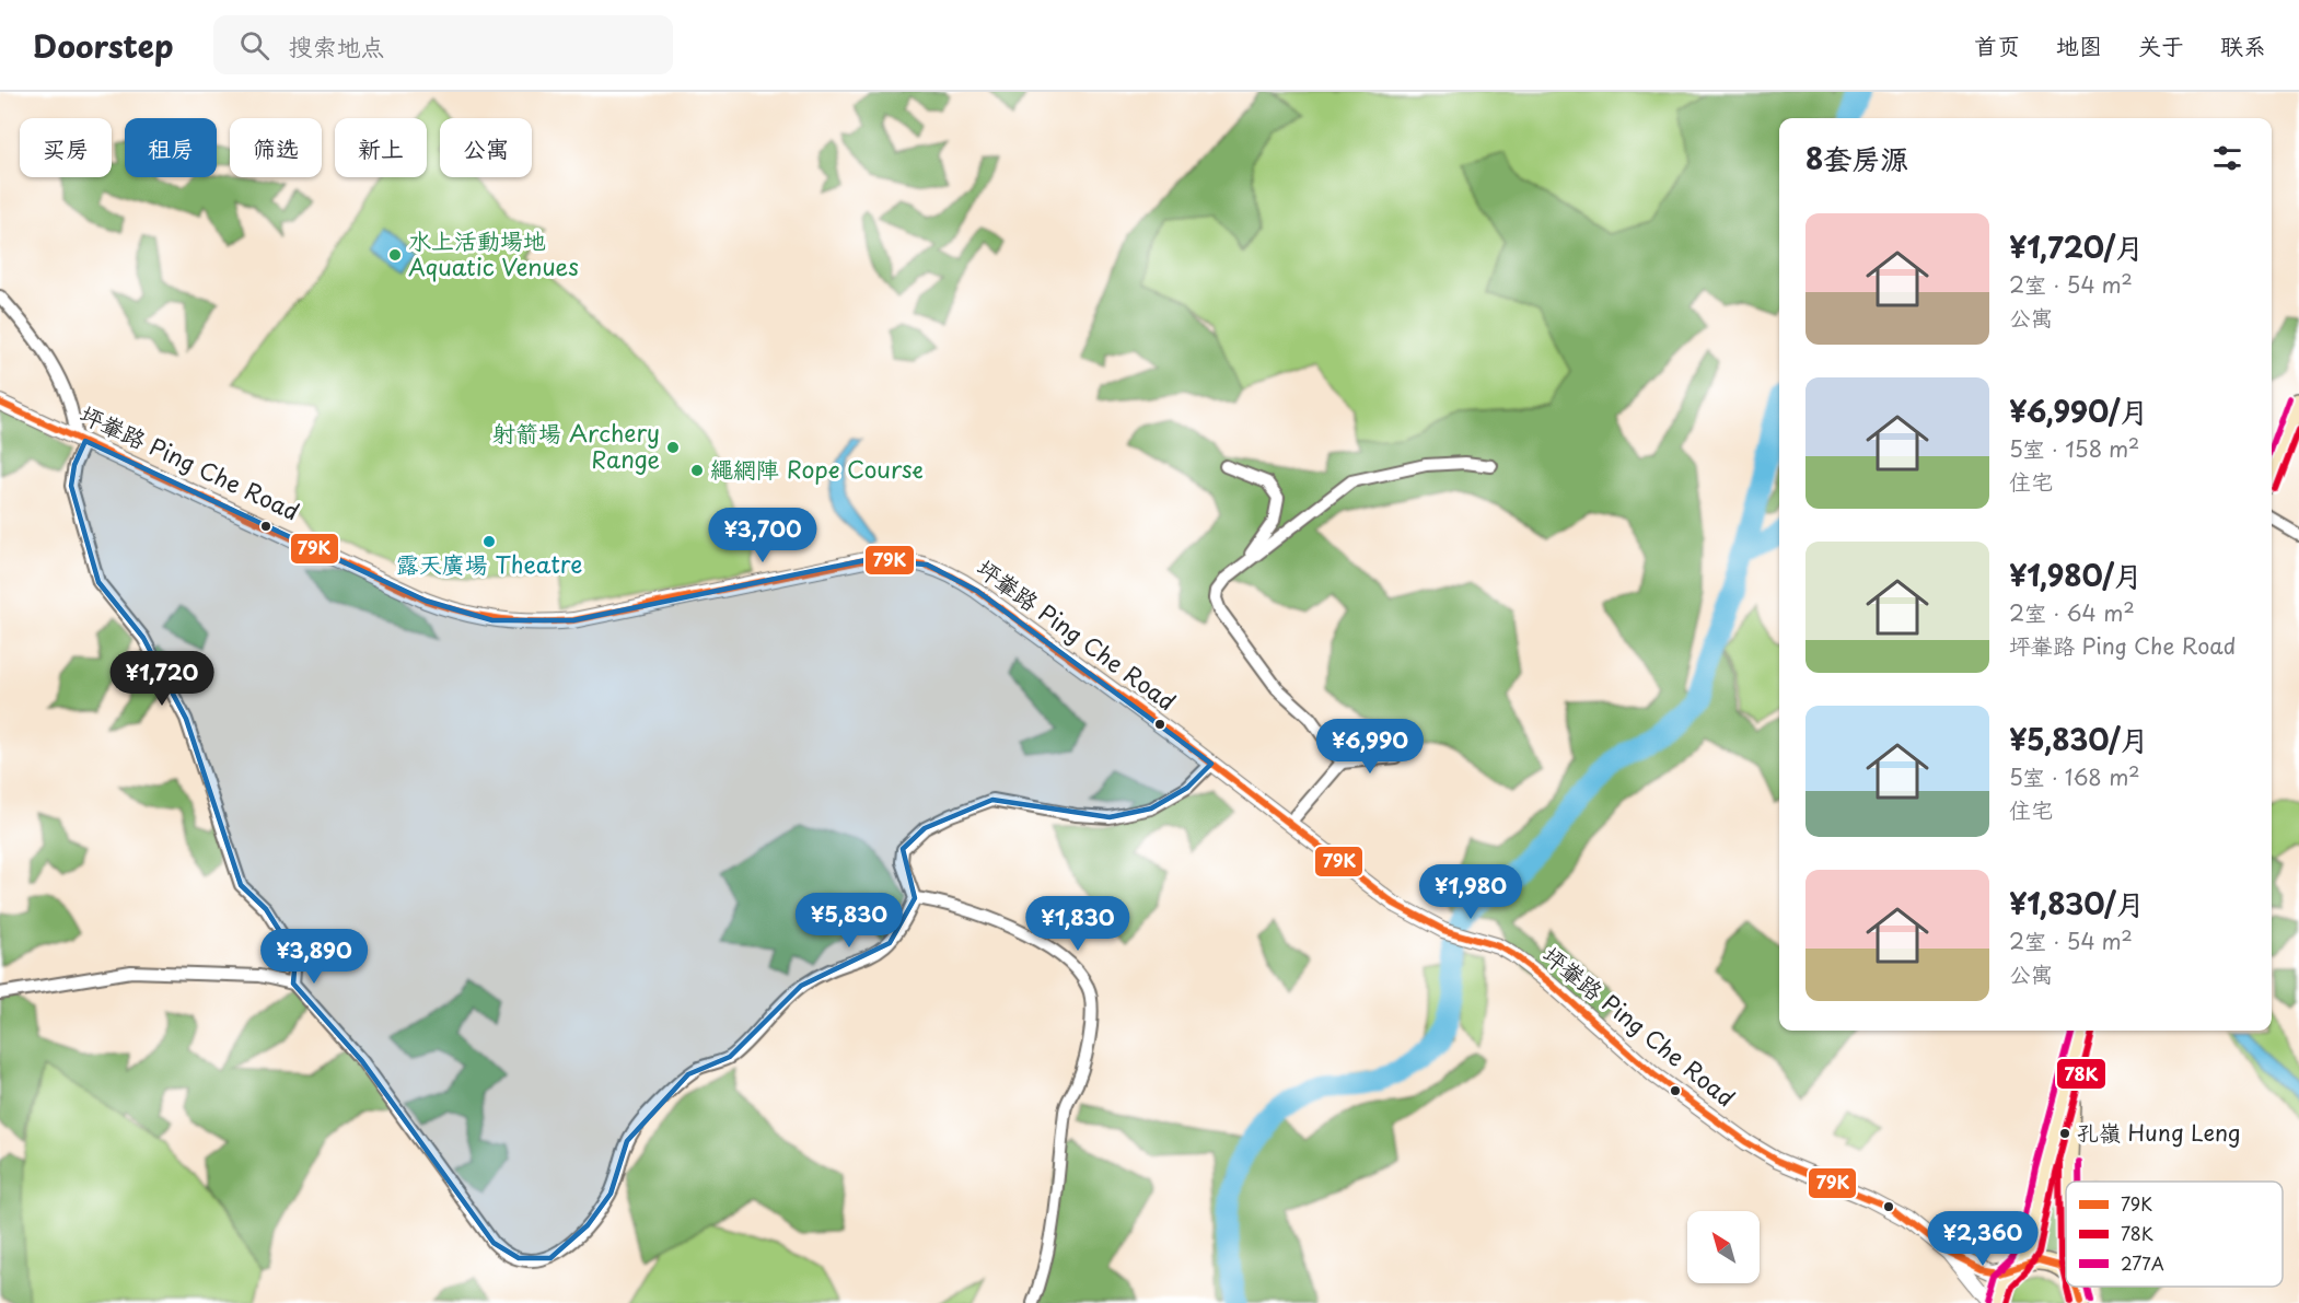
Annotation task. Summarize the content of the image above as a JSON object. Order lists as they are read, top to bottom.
{
  "streets": {
    "street": ["坪輋路 Ping Che Road"]
  },
  "places": [
    "水上活動場地 Aquatic Venues",
    "射箭場 Archery Range",
    "繩網陣 Rope Course",
    "露天廣場 Theatre",
    "孔嶺 Hung Leng"
  ],
  "lines": ["transit line 277A", "transit line 79K", "transit line 78K"],
  "legend": ["79K", "78K", "277A"],
  "north": "top left",
  "page": {
    "header": "Doorstep",
    "search": "搜索地点",
    "nav": [
      "首页",
      "地图",
      "关于",
      "联系"
    ],
    "chip": [
      "买房",
      "租房",
      "筛选",
      "新上",
      "公寓"
    ],
    "heading": "8套房源",
    "list": [
      {
        "name": "¥1,720/月",
        "note": "2室 · 54 m² · 公寓"
      },
      {
        "name": "¥6,990/月",
        "note": "5室 · 158 m² · 住宅"
      },
      {
        "name": "¥1,980/月",
        "note": "2室 · 64 m² · 坪輋路 Ping Che Road"
      },
      {
        "name": "¥5,830/月",
        "note": "5室 · 168 m² · 住宅"
      },
      {
        "name": "¥1,830/月",
        "note": "2室 · 54 m² · 公寓"
      }
    ],
    "price": [
      "¥3,700",
      "¥1,720",
      "¥6,990",
      "¥1,980",
      "¥5,830",
      "¥1,830",
      "¥3,890",
      "¥2,360"
    ]
  }
}
